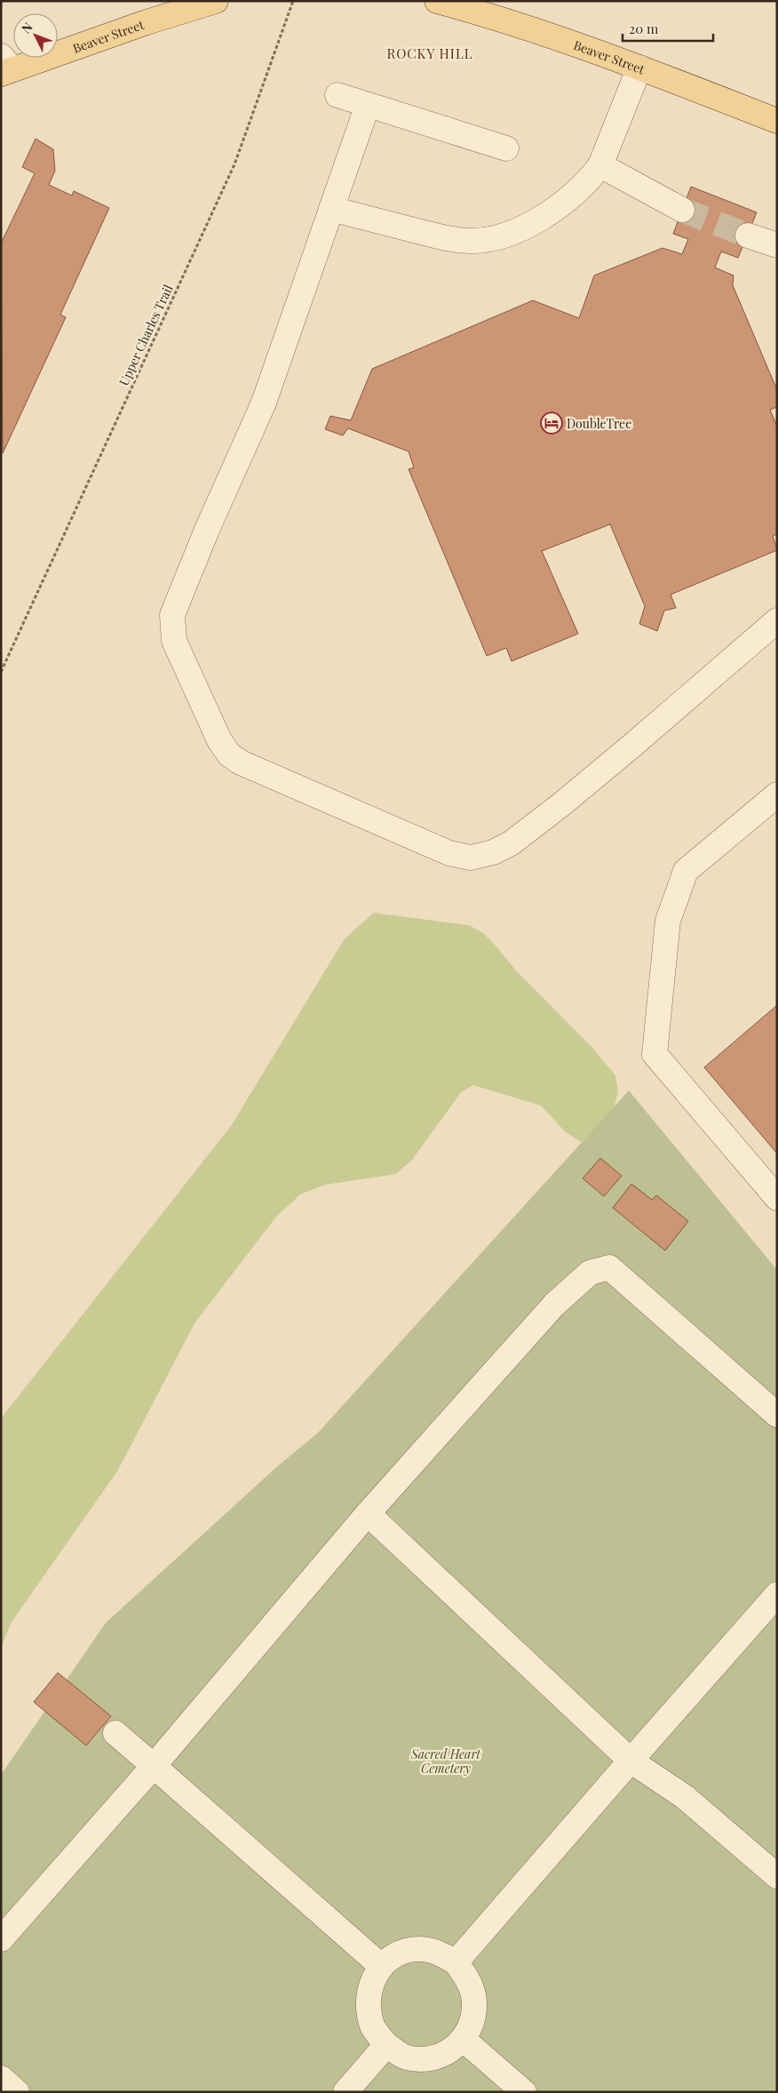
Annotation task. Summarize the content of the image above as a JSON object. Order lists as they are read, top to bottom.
{
  "streets": {
    "main road": ["Beaver Street"],
    "path": ["Upper Charles Trail"]
  },
  "districts": ["ROCKY HILL"],
  "parks": ["Sacred Heart Cemetery"],
  "places": {
    "hotel": ["DoubleTree"]
  },
  "scale_bar": "20 m",
  "north": "top left"
}
